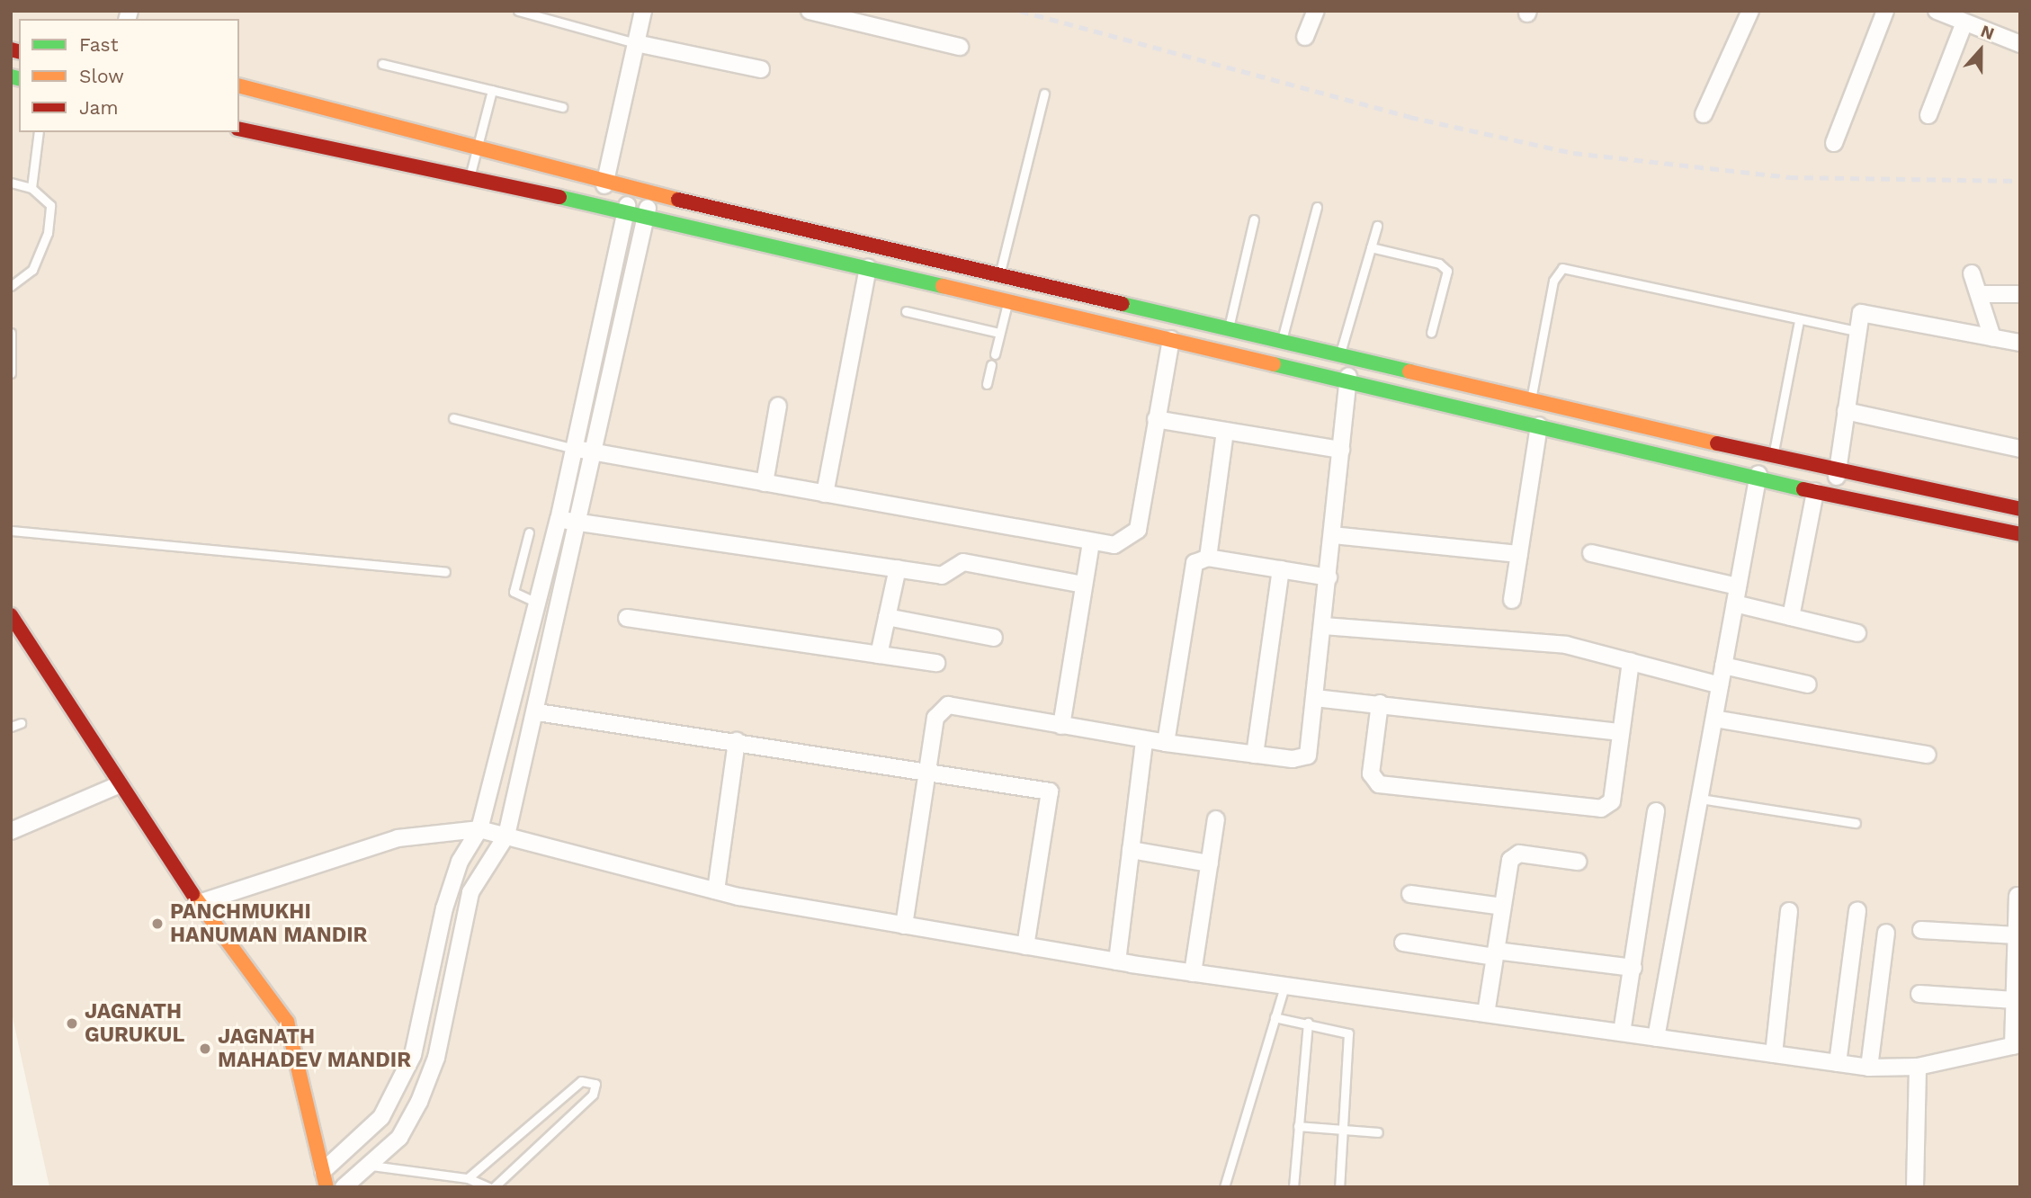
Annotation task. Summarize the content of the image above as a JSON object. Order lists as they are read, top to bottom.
{
  "places": ["PANCHMUKHI HANUMAN MANDIR", "JAGNATH GURUKUL", "JAGNATH MAHADEV MANDIR"],
  "legend": ["Fast", "Slow", "Jam"],
  "north": "top"
}
